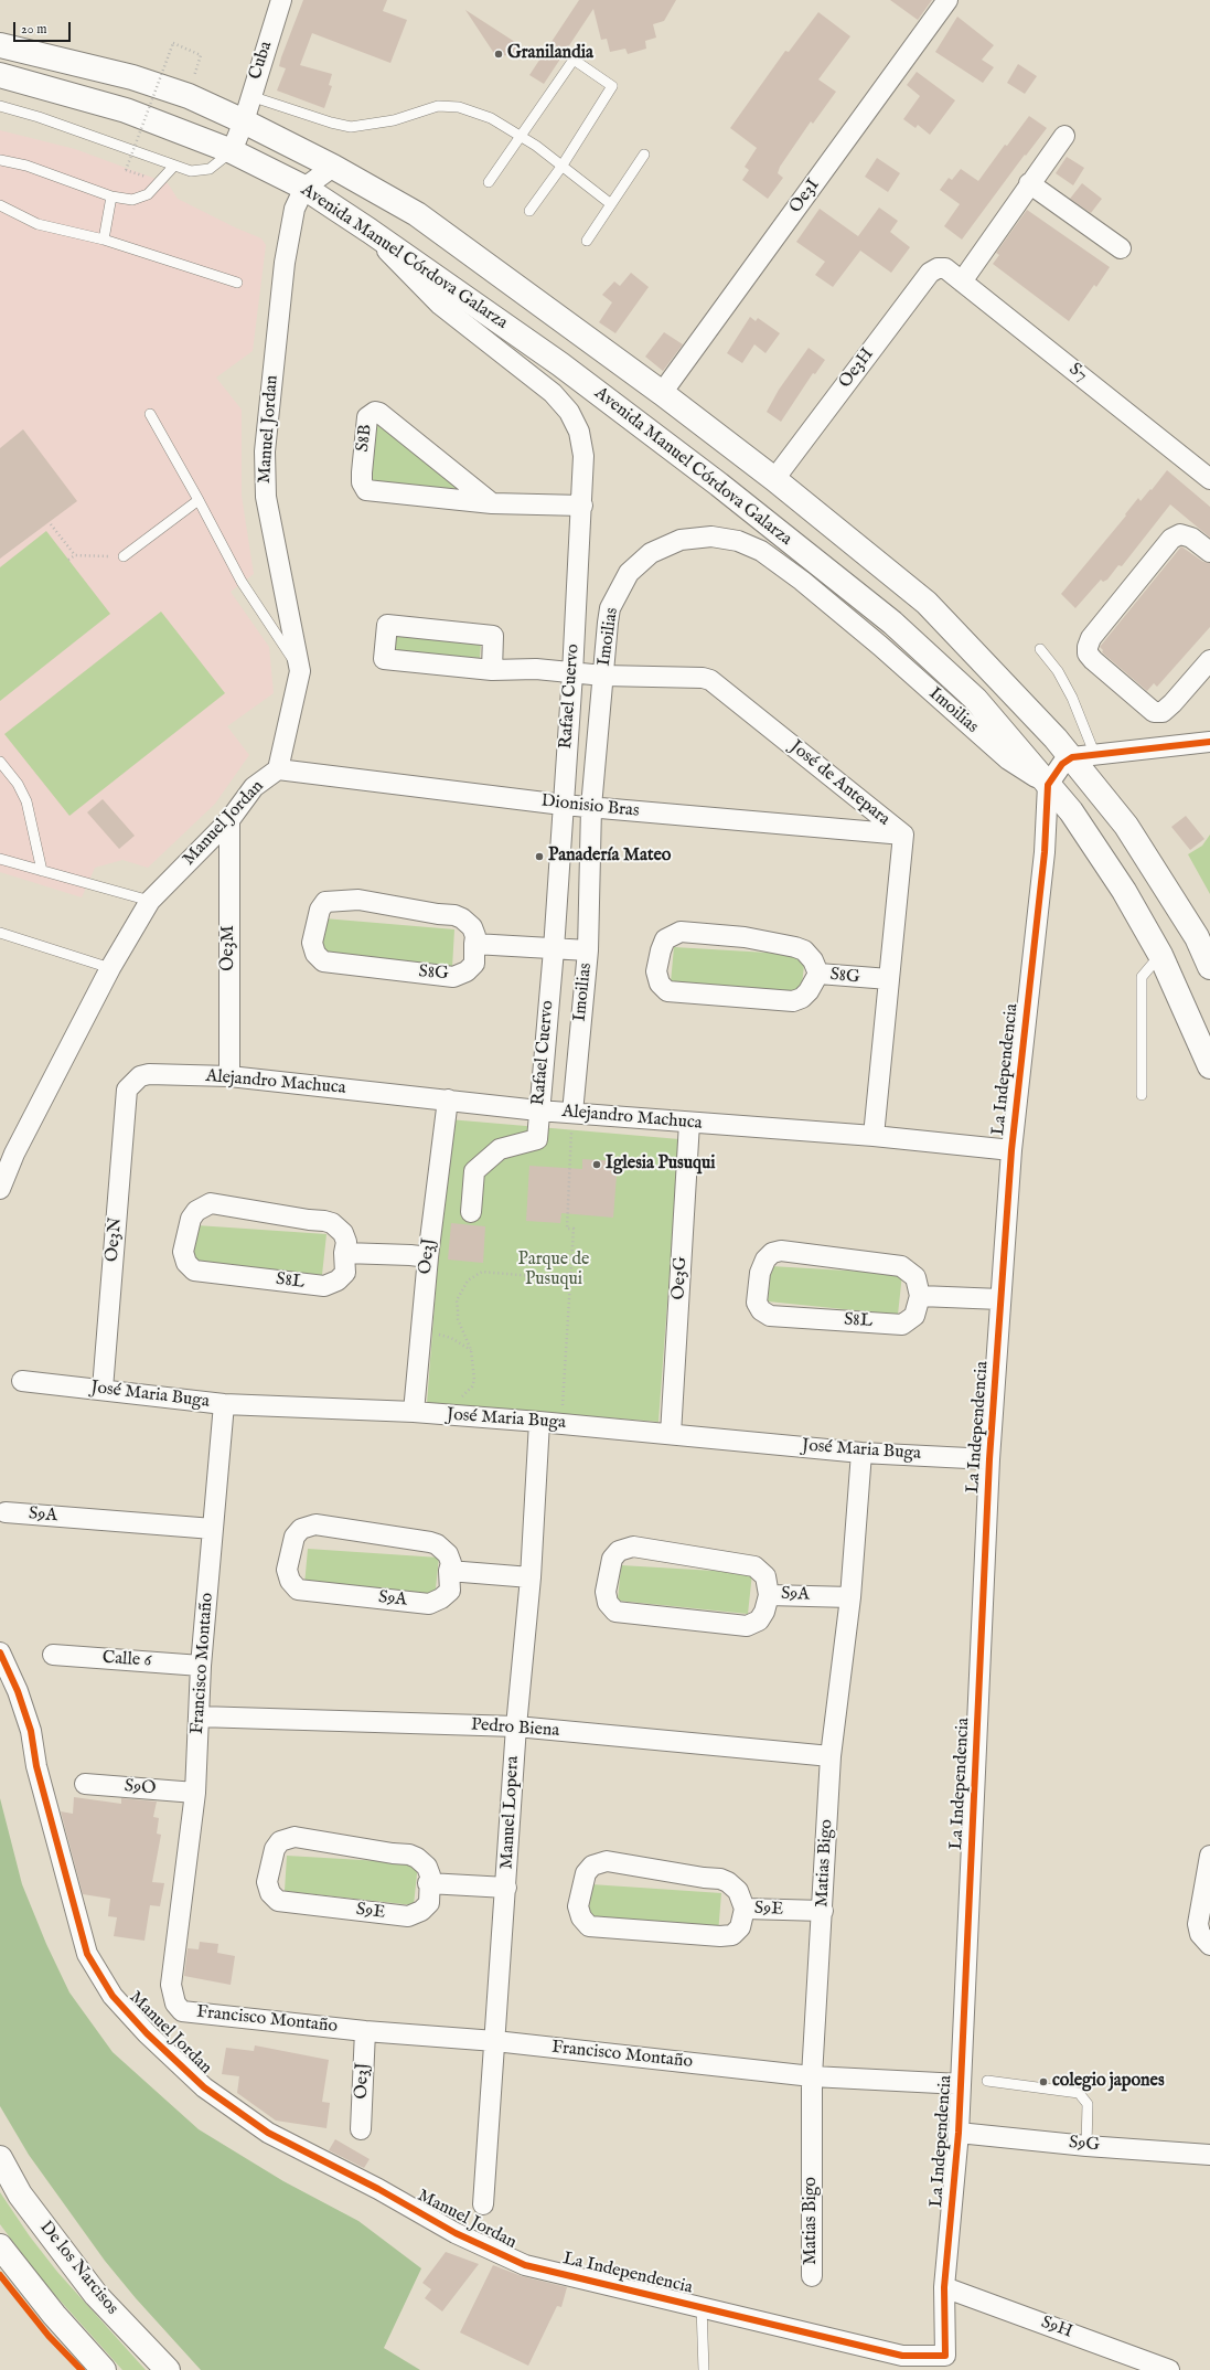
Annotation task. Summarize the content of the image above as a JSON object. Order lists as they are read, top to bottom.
{
  "streets": {
    "main road": ["Avenida Manuel Córdova Galarza", "De los Narcisos"],
    "street": [
      "Cuba",
      "Oe3I",
      "Oe3H",
      "S7",
      "Manuel Jordan",
      "S8B",
      "Imoilias",
      "Rafael Cuervo",
      "José de Antepara",
      "Dionisio Bras",
      "Oe3M",
      "S8G",
      "La Independencia",
      "Alejandro Machuca",
      "Oe3N",
      "Oe3J",
      "Oe3G",
      "S8L",
      "José Maria Buga",
      "S9A",
      "Calle 6",
      "Francisco Montaño",
      "Pedro Biena",
      "S9O",
      "Manuel Lopera",
      "Matias Bigo",
      "S9E",
      "S9G",
      "S9H"
    ]
  },
  "crossings": [
    ["Cuba", "Avenida Manuel Córdova Galarza"],
    ["Oe3I", "Avenida Manuel Córdova Galarza"],
    ["Avenida Manuel Córdova Galarza", "Oe3H"],
    ["Avenida Manuel Córdova Galarza", "Manuel Jordan"],
    ["Avenida Manuel Córdova Galarza", "Imoilias"],
    ["Avenida Manuel Córdova Galarza", "Rafael Cuervo"],
    ["Avenida Manuel Córdova Galarza", "La Independencia"],
    ["Oe3H", "S7"],
    ["Manuel Jordan", "Dionisio Bras"],
    ["Manuel Jordan", "Oe3M"],
    ["Manuel Jordan", "La Independencia"],
    ["S8B", "Rafael Cuervo"],
    ["Imoilias", "José de Antepara"],
    ["Imoilias", "Dionisio Bras"],
    ["Imoilias", "La Independencia"],
    ["Imoilias", "Alejandro Machuca"],
    ["Rafael Cuervo", "José de Antepara"],
    ["Rafael Cuervo", "Dionisio Bras"],
    ["Rafael Cuervo", "Alejandro Machuca"],
    ["José de Antepara", "Dionisio Bras"],
    ["José de Antepara", "S8G"],
    ["José de Antepara", "Alejandro Machuca"],
    ["Oe3M", "Alejandro Machuca"],
    ["La Independencia", "Alejandro Machuca"],
    ["La Independencia", "José Maria Buga"],
    ["La Independencia", "Francisco Montaño"],
    ["La Independencia", "S9G"],
    ["La Independencia", "S9H"],
    ["Alejandro Machuca", "Oe3N"],
    ["Alejandro Machuca", "Oe3J"],
    ["Alejandro Machuca", "Oe3G"],
    ["Oe3N", "José Maria Buga"],
    ["Oe3J", "José Maria Buga"],
    ["Oe3J", "Francisco Montaño"],
    ["Oe3G", "José Maria Buga"],
    ["José Maria Buga", "Francisco Montaño"],
    ["José Maria Buga", "Manuel Lopera"],
    ["José Maria Buga", "Matias Bigo"],
    ["S9A", "Francisco Montaño"],
    ["S9A", "Matias Bigo"],
    ["Calle 6", "Francisco Montaño"],
    ["Francisco Montaño", "Pedro Biena"],
    ["Francisco Montaño", "S9O"],
    ["Francisco Montaño", "Manuel Lopera"],
    ["Francisco Montaño", "Matias Bigo"],
    ["Pedro Biena", "Manuel Lopera"],
    ["Pedro Biena", "Matias Bigo"],
    ["Matias Bigo", "S9E"]
  ],
  "parks": ["Parque de Pusuqui"],
  "places": [
    "Granilandia",
    "Panadería Mateo",
    "Iglesia Pusuqui",
    "colegio japones"
  ],
  "scale_bar": "20 m"
}
